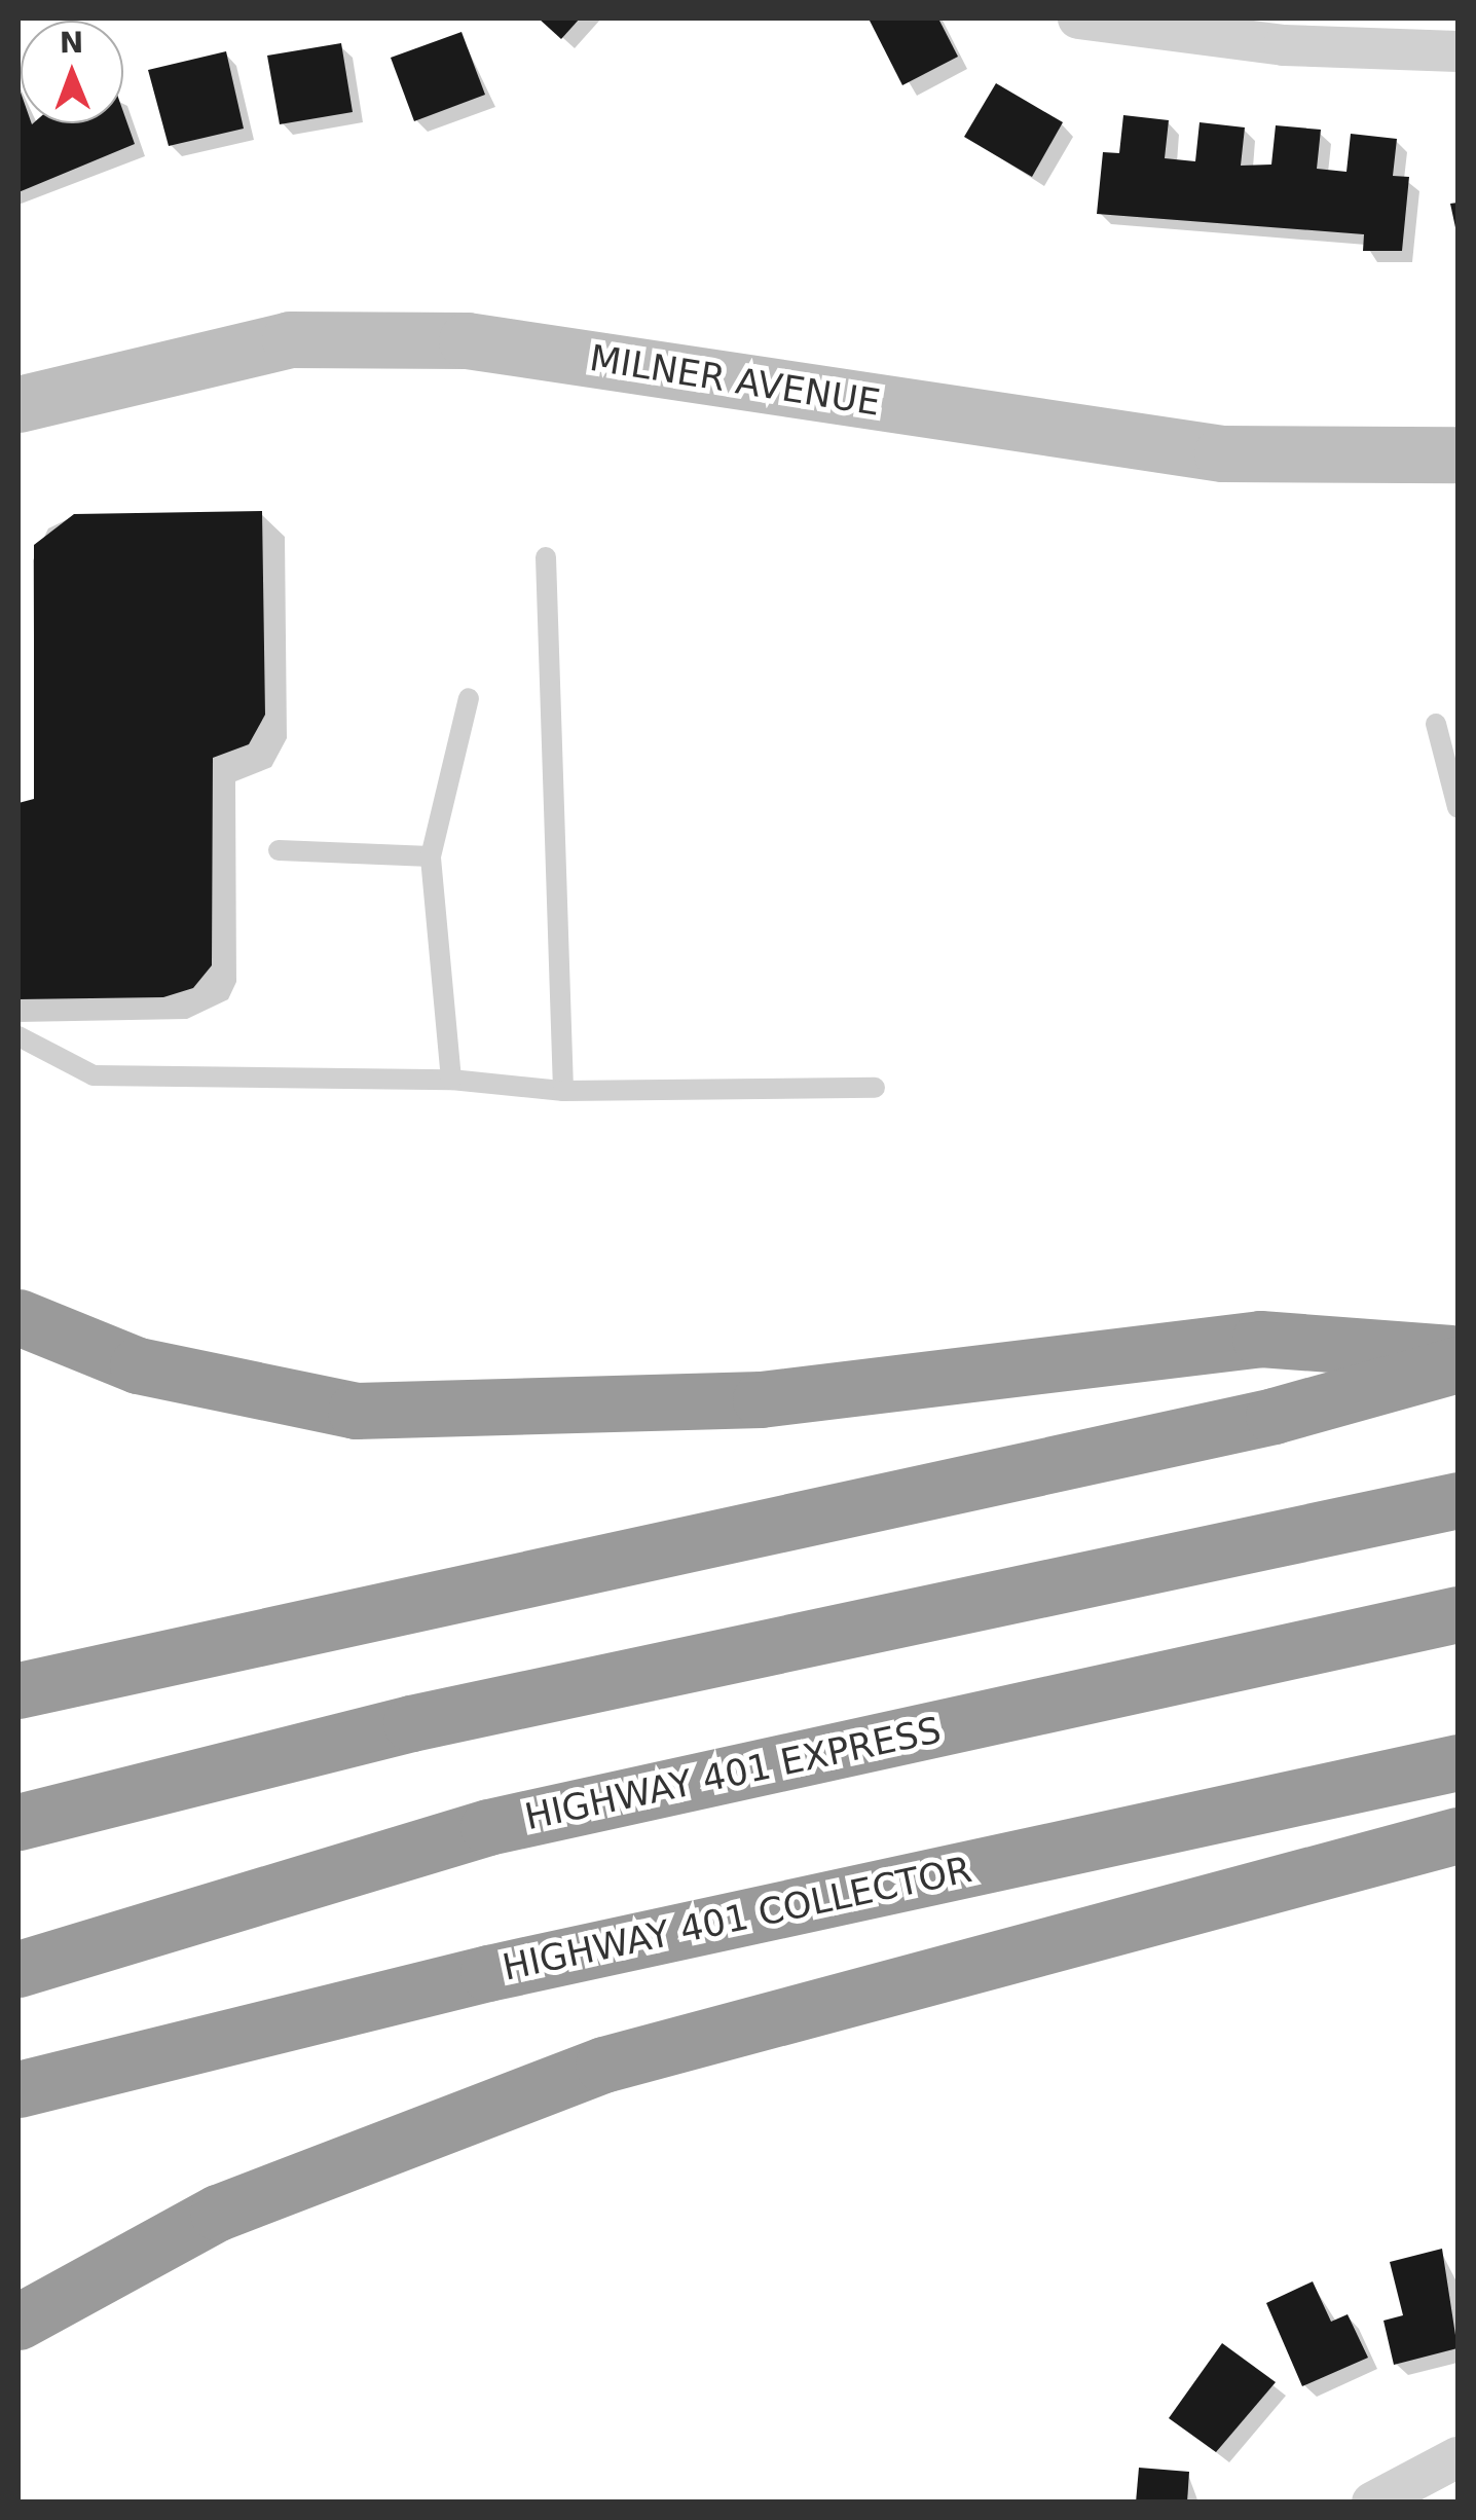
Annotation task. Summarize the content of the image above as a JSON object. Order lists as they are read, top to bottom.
{
  "streets": {
    "highway": ["HIGHWAY 401 EXPRESS", "HIGHWAY 401 COLLECTOR"],
    "main road": ["MILNER AVENUE"]
  },
  "north": "top"
}
